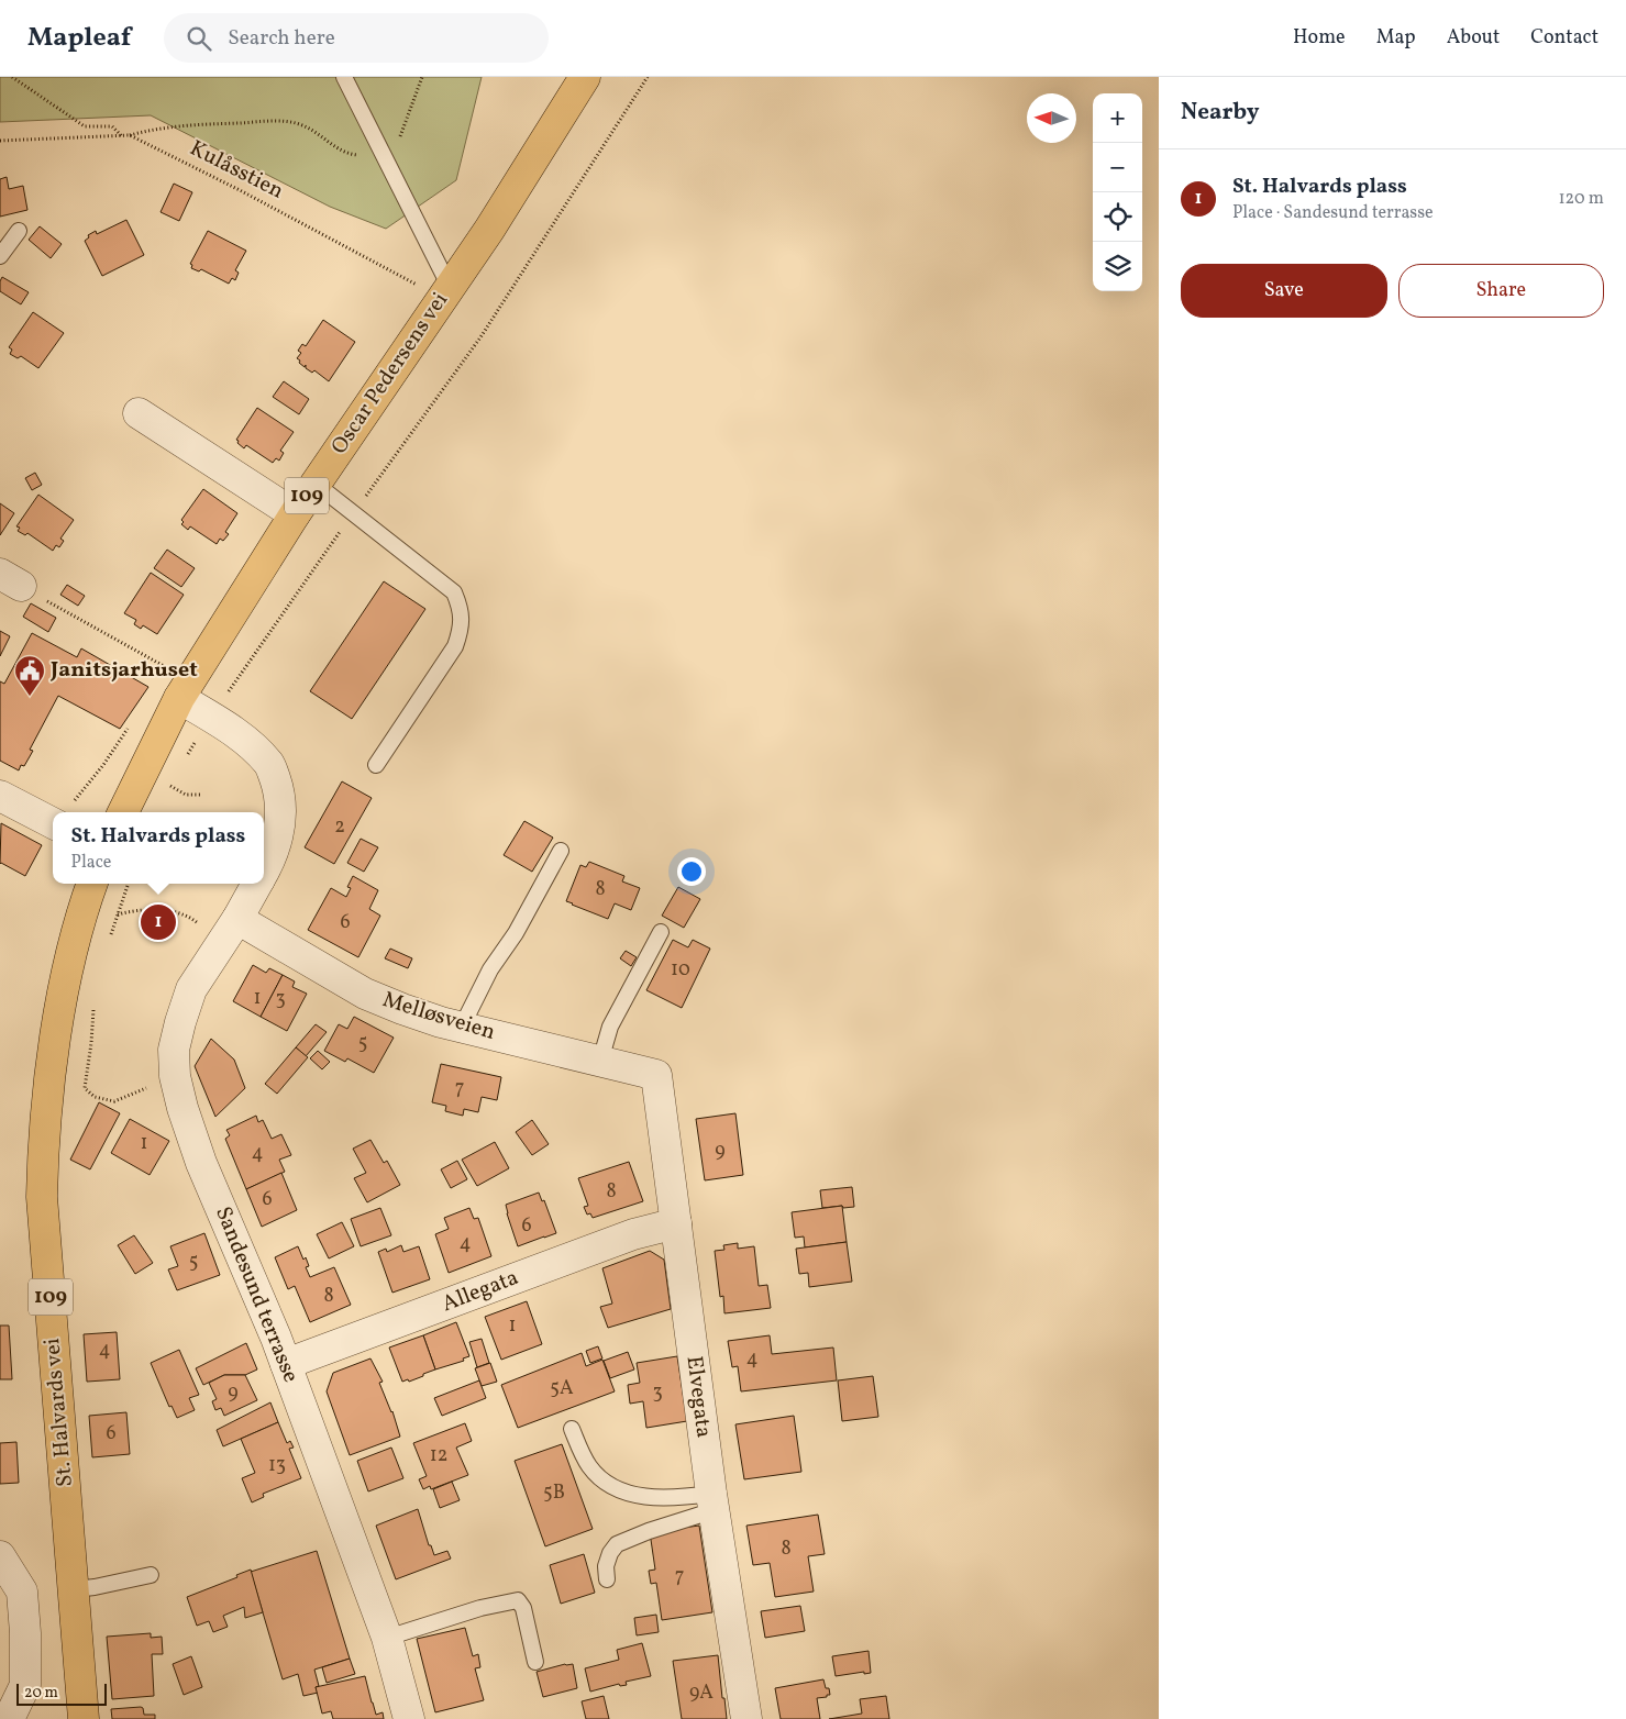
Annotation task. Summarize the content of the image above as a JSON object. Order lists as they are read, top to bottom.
{
  "streets": {
    "main road": ["Oscar Pedersens vei", "109", "St. Halvards vei"],
    "street": [
      "Melløsveien",
      "Allegata",
      "Sandesund terrasse",
      "Elvegata"
    ],
    "path": ["Kulåsstien"]
  },
  "crossings": [
    ["Kulåsstien", "Oscar Pedersens vei"],
    ["Oscar Pedersens vei", "Sandesund terrasse"],
    ["Melløsveien", "Sandesund terrasse"],
    ["Melløsveien", "Elvegata"],
    ["Allegata", "Sandesund terrasse"],
    ["Allegata", "Elvegata"]
  ],
  "places": {
    "public building": ["Janitsjarhuset"]
  },
  "house_numbers": [
    "2",
    "8",
    "6",
    "10",
    "1",
    "3",
    "5",
    "7",
    "1",
    "9",
    "4",
    "8",
    "6",
    "6",
    "4",
    "5",
    "8",
    "1",
    "4",
    "4",
    "5A",
    "9",
    "3",
    "6",
    "12",
    "13",
    "5B",
    "8",
    "7",
    "9A"
  ],
  "scale_bar": "20 m",
  "north": "left",
  "page": {
    "header": "Mapleaf",
    "search": "Search here",
    "nav": [
      "Home",
      "Map",
      "About",
      "Contact"
    ],
    "heading": "Nearby",
    "map_buttons": ["+", "−"],
    "list": [
      {
        "mark": "1",
        "name": "St. Halvards plass",
        "note": "Place · Sandesund terrasse",
        "value": "120 m"
      }
    ],
    "buttons": ["Save", "Share"],
    "popup": ["St. Halvards plass", "Place"],
    "pins": "1",
    "scale": "20 m"
  }
}
